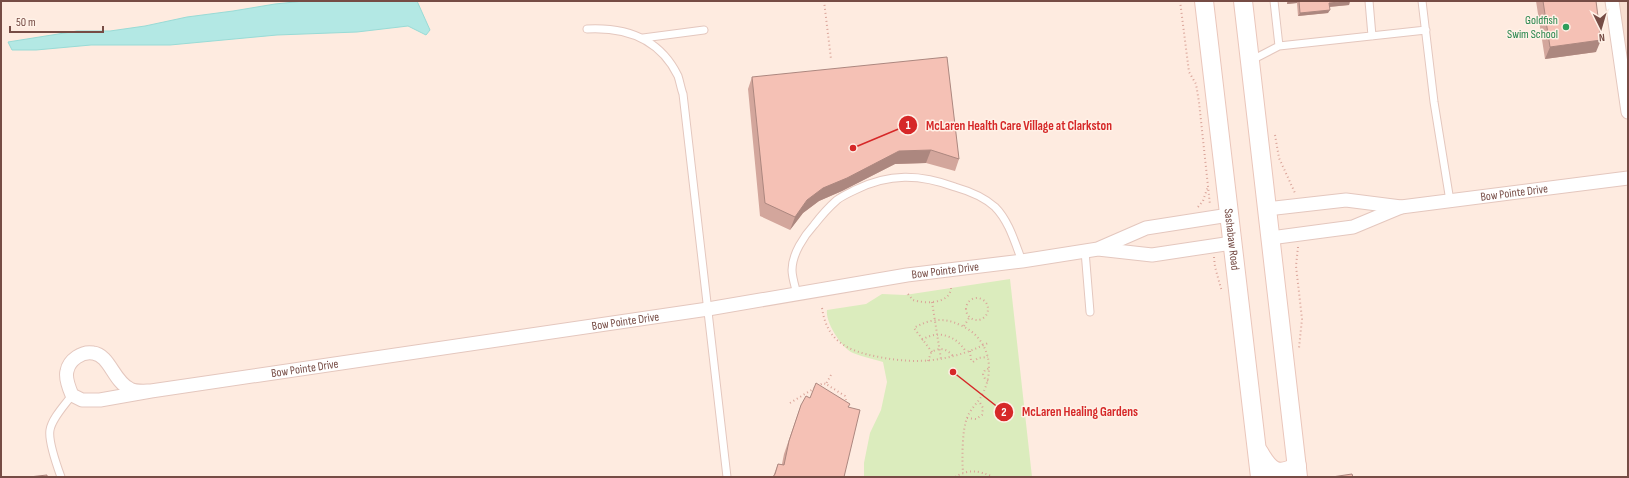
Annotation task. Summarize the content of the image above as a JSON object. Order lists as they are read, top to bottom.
{
  "streets": {
    "main road": ["Sashabaw Road"],
    "street": ["Bow Pointe Drive"]
  },
  "crossings": [
    ["Bow Pointe Drive", "Sashabaw Road"]
  ],
  "places": ["Goldfish Swim School", "McLaren Health Care Village at Clarkston", "McLaren Healing Gardens"],
  "scale_bar": "50 m",
  "north": "bottom"
}
